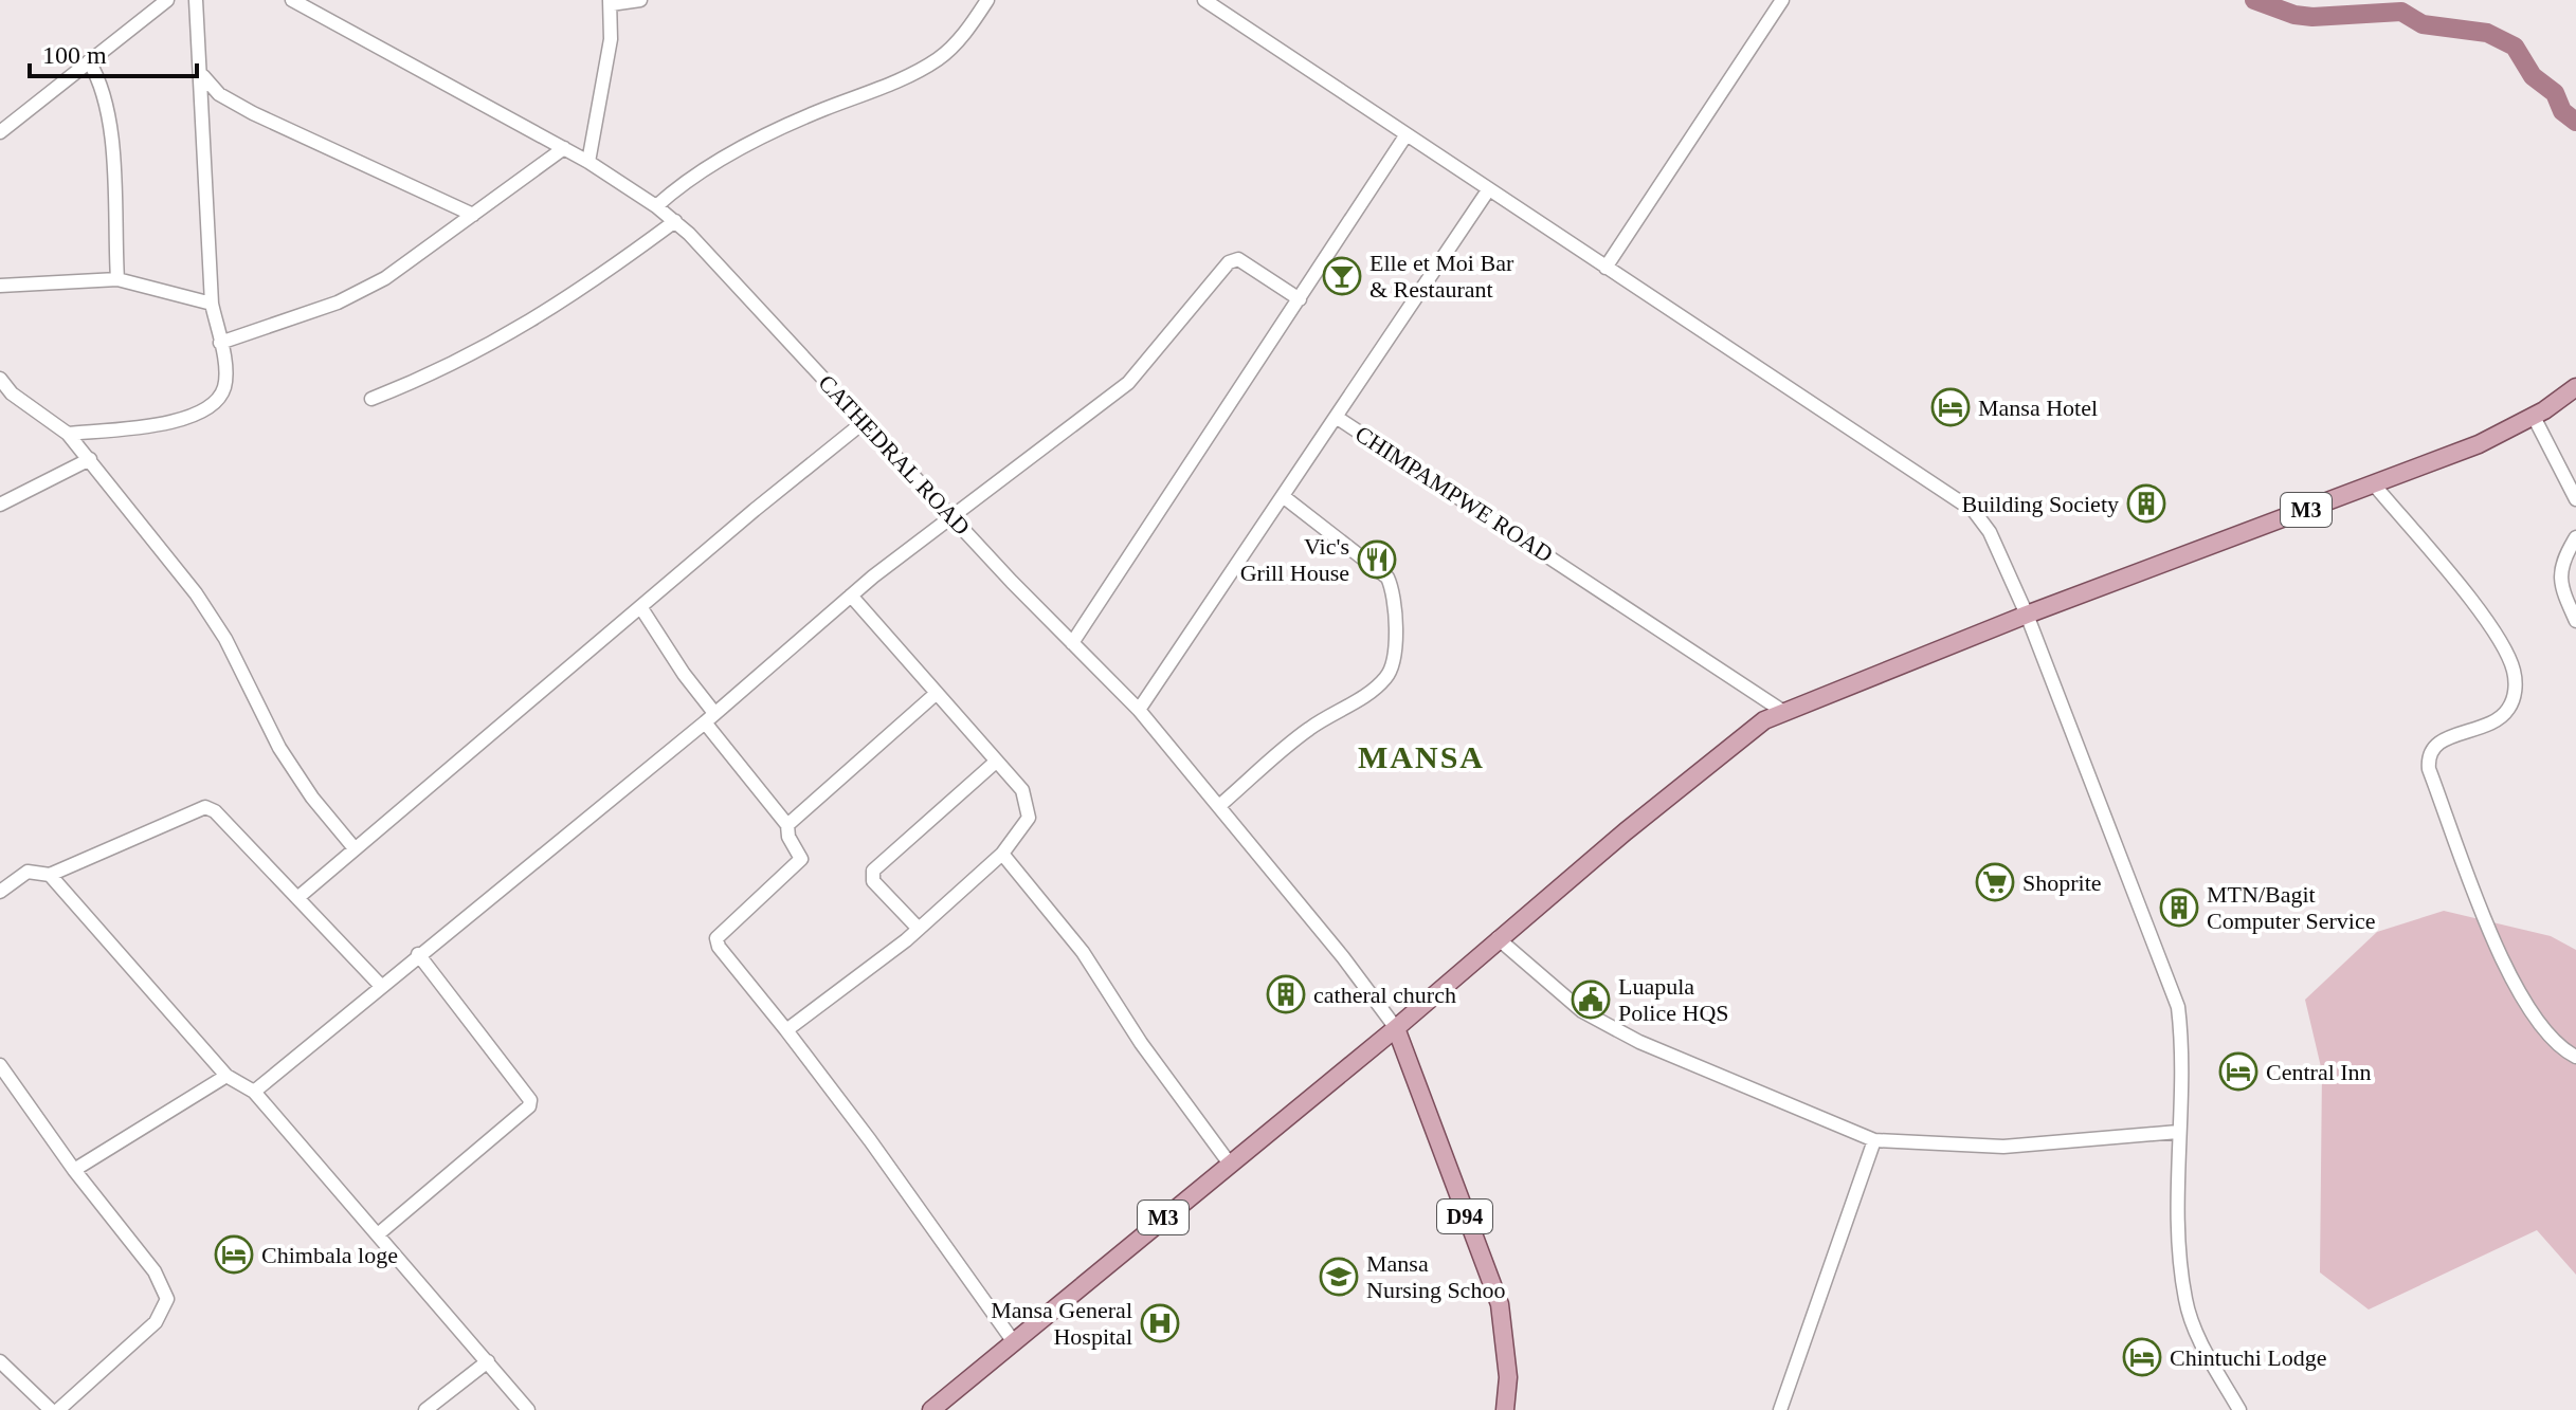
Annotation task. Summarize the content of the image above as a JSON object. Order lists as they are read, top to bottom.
{
  "streets": {
    "main road": ["M3", "D94"],
    "street": ["CATHEDRAL ROAD", "CHIMPAMPWE ROAD"]
  },
  "crossings": [
    ["CATHEDRAL ROAD", "CHIMPAMPWE ROAD"],
    ["CATHEDRAL ROAD", "M3"],
    ["CATHEDRAL ROAD", "D94"],
    ["CHIMPAMPWE ROAD", "M3"],
    ["M3", "D94"]
  ],
  "districts": ["MANSA"],
  "places": {
    "bar": ["Elle et Moi Bar & Restaurant"],
    "hotel": [
      "Mansa Hotel",
      "Central Inn",
      "Chimbala loge",
      "Chintuchi Lodge"
    ],
    "building": ["Building Society", "MTN/Bagit Computer Service", "catheral church"],
    "restaurant": ["Vic's Grill House"],
    "supermarket": ["Shoprite"],
    "public building": ["Luapula Police HQS"],
    "school or university": ["Mansa Nursing Schoo"],
    "hospital": ["Mansa General Hospital"]
  },
  "scale_bar": "100 m"
}
